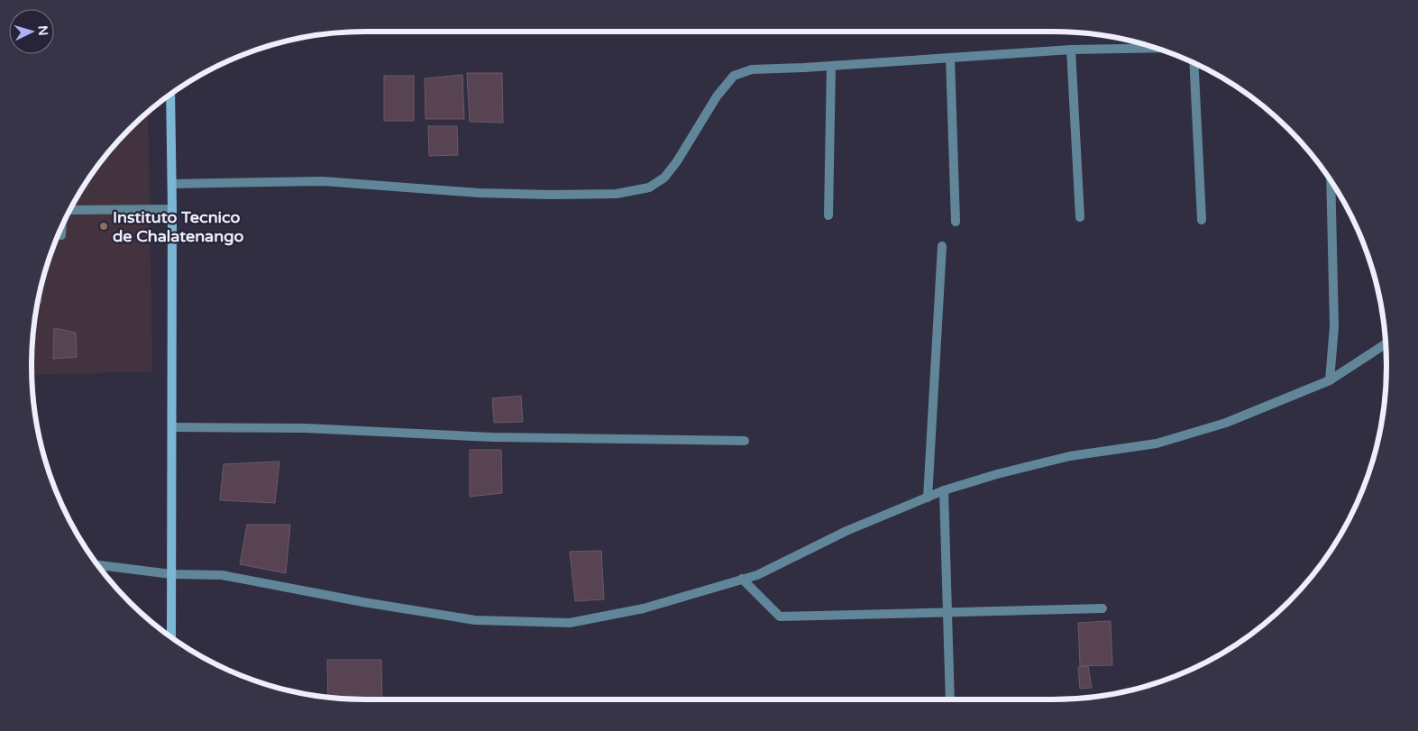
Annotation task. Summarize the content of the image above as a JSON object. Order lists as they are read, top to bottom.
{
  "places": ["Instituto Tecnico de Chalatenango"],
  "north": "right"
}
